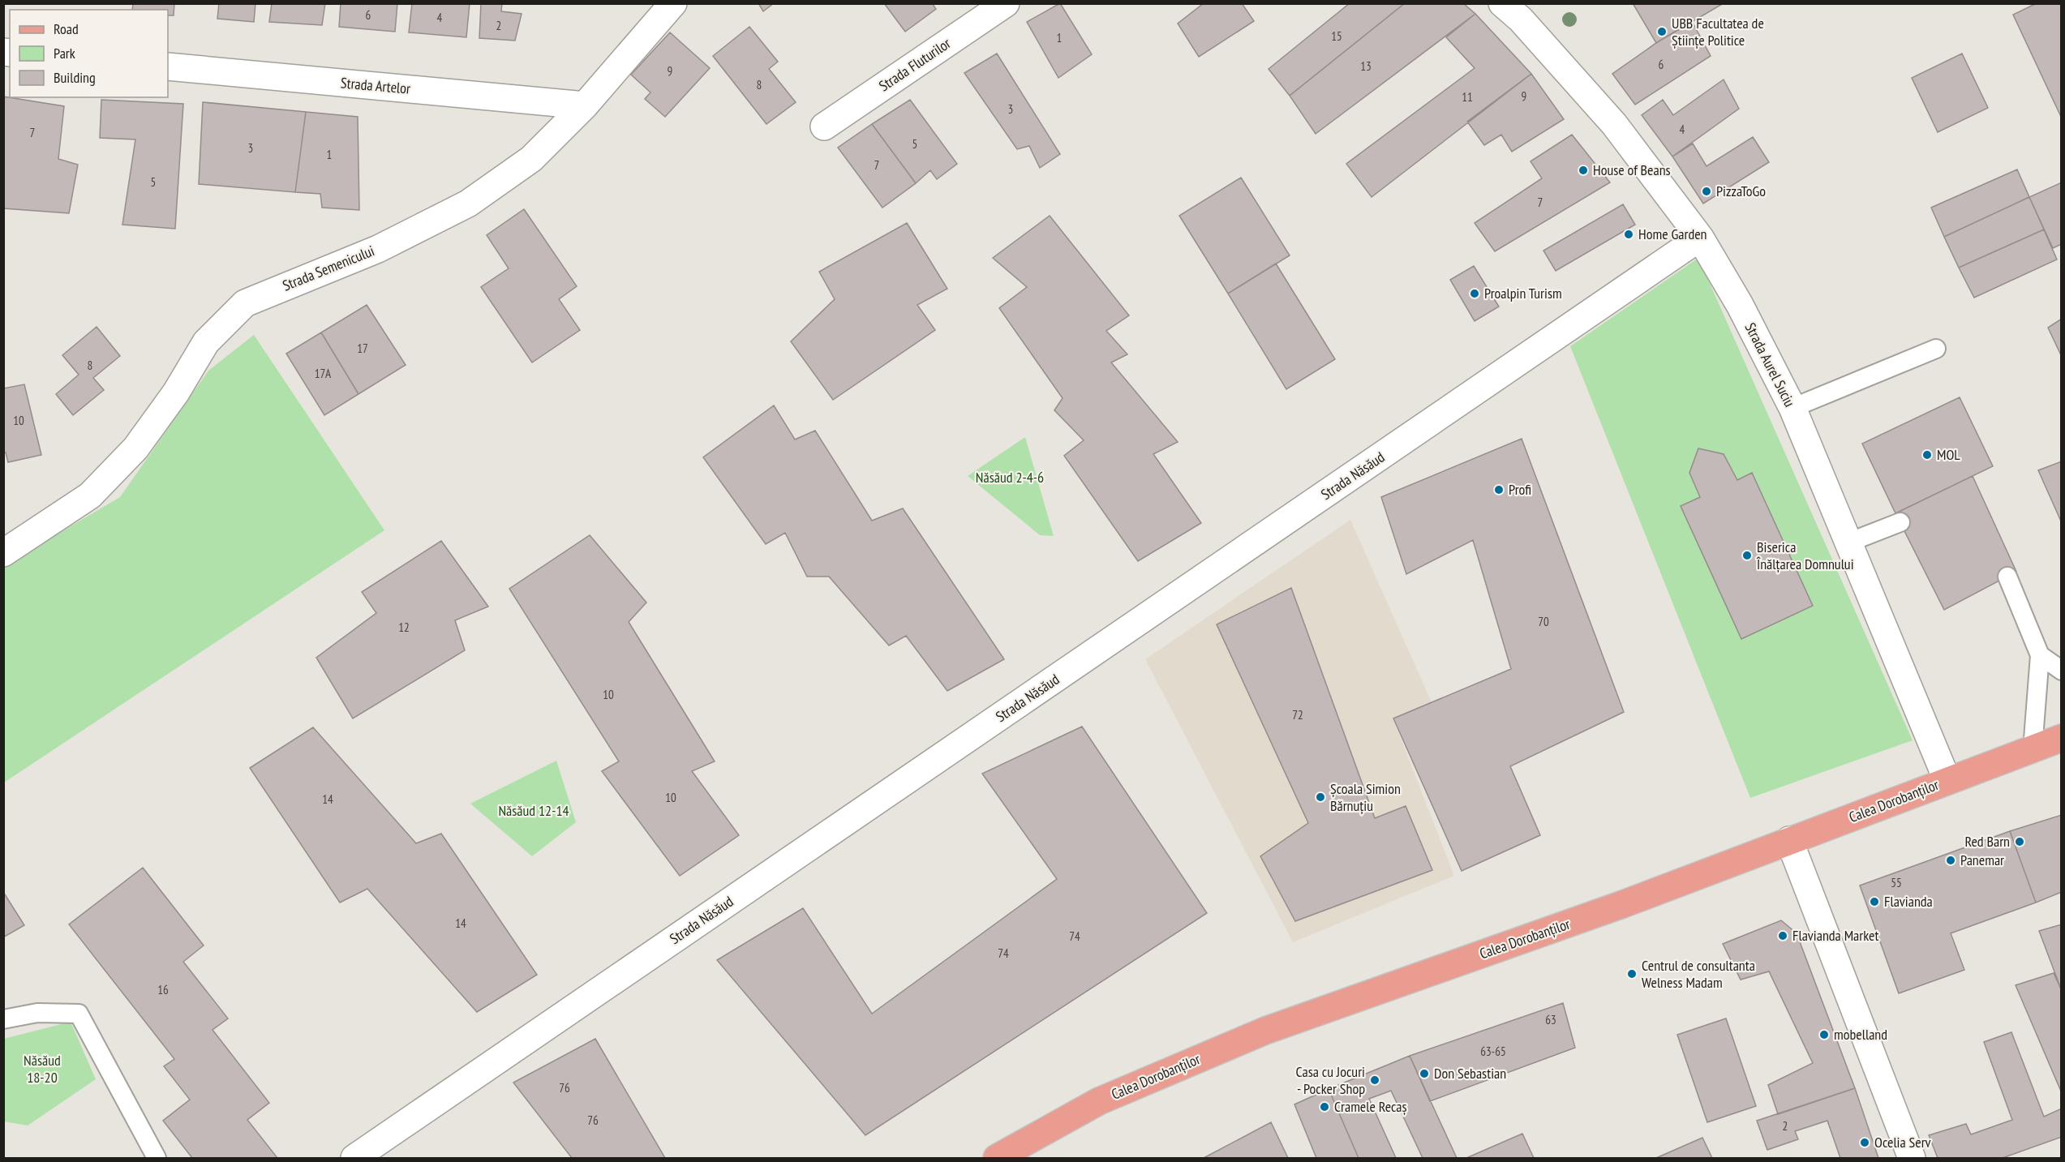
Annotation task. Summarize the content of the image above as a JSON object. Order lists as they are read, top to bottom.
{
  "streets": {
    "main road": ["Calea Dorobanților"],
    "street": [
      "Strada Fluturilor",
      "Strada Artelor",
      "Strada Semenicului",
      "Strada Aurel Suciu",
      "Strada Năsăud"
    ]
  },
  "crossings": [
    ["Strada Artelor", "Strada Semenicului"],
    ["Strada Aurel Suciu", "Strada Năsăud"],
    ["Strada Aurel Suciu", "Calea Dorobanților"]
  ],
  "parks": ["Năsăud 2-4-6", "Năsăud 12-14", "Năsăud 18-20"],
  "places": [
    "UBB Facultatea de Științe Politice",
    "House of Beans",
    "PizzaToGo",
    "Home Garden",
    "Proalpin Turism",
    "MOL",
    "Profi",
    "Biserica Înălțarea Domnului",
    "Școala Simion Bărnuțiu",
    "Red Barn",
    "Panemar",
    "Flavianda",
    "Flavianda Market",
    "Centrul de consultanta Welness Madam",
    "mobelland",
    "Don Sebastian",
    "Casa cu Jocuri - Pocker Shop",
    "Cramele Recaș",
    "Ocelia Serv"
  ],
  "house_numbers": [
    "6",
    "4",
    "2",
    "15",
    "1",
    "6",
    "13",
    "9",
    "8",
    "9",
    "11",
    "3",
    "4",
    "7",
    "5",
    "3",
    "1",
    "7",
    "5",
    "7",
    "17",
    "8",
    "17A",
    "10",
    "70",
    "12",
    "10",
    "72",
    "10",
    "14",
    "55",
    "14",
    "74",
    "74",
    "16",
    "63",
    "63-65",
    "76",
    "76",
    "2"
  ],
  "legend": ["Road", "Park", "Building"]
}
